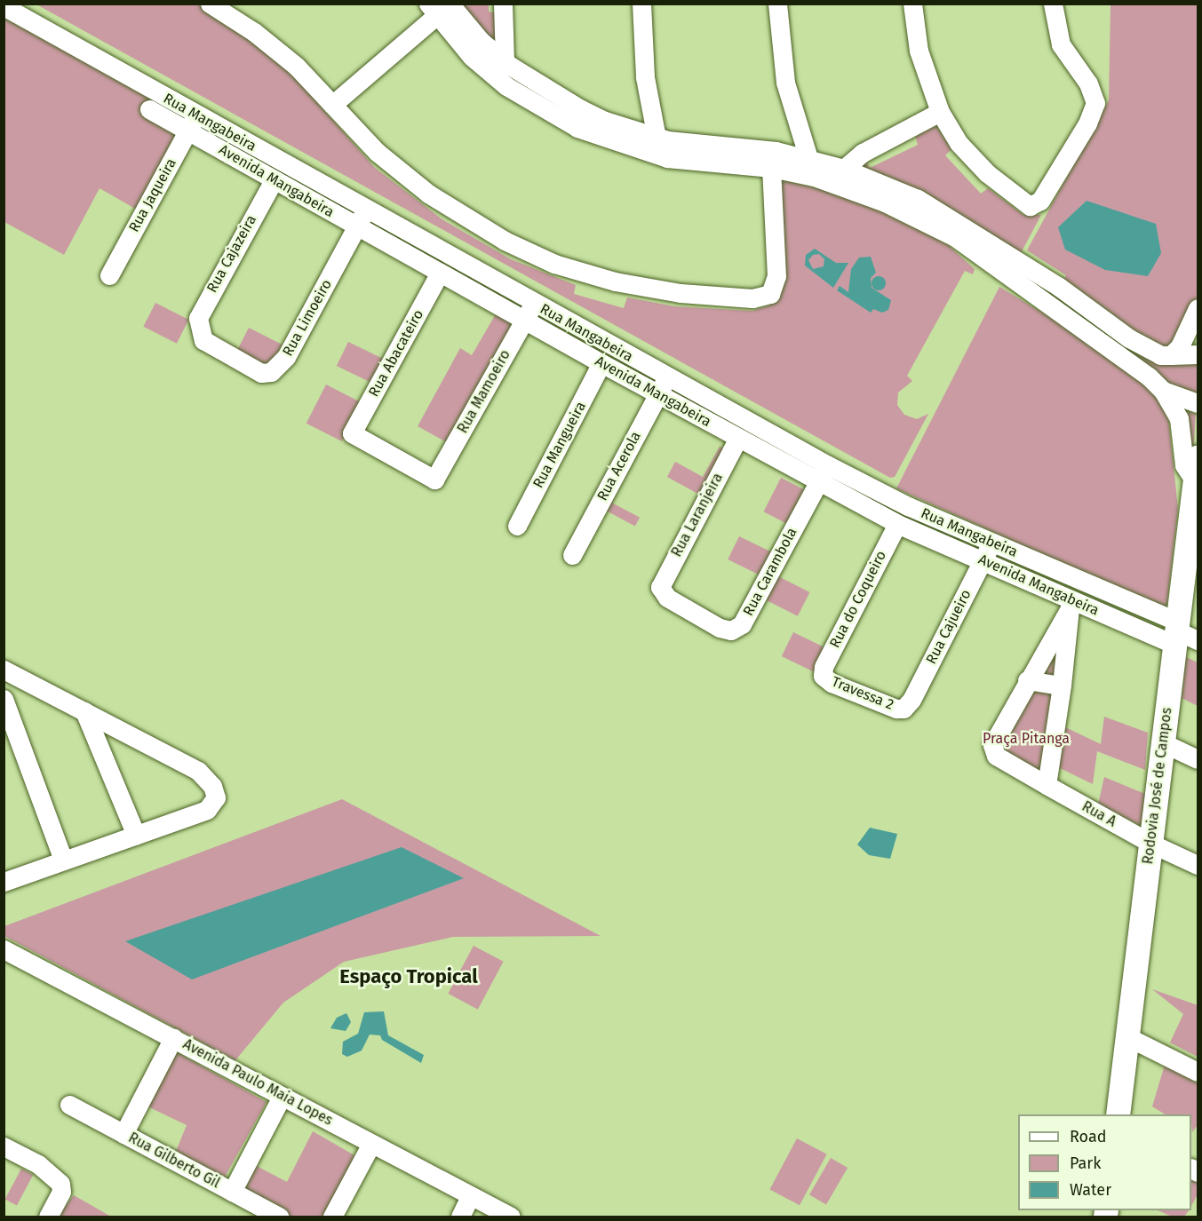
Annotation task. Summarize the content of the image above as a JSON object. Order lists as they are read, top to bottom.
{
  "streets": {
    "main road": ["Rodovia José de Campos"],
    "street": [
      "Rua Mangabeira",
      "Avenida Mangabeira",
      "Rua Jaqueira",
      "Rua Cajazeira",
      "Rua Limoeiro",
      "Rua Abacateiro",
      "Rua Mamoeiro",
      "Rua Mangueira",
      "Rua Acerola",
      "Rua Laranjeira",
      "Rua Carambola",
      "Rua do Coqueiro",
      "Rua Cajueiro",
      "Travessa 2",
      "Rua A",
      "Avenida Paulo Maia Lopes",
      "Rua Gilberto Gil"
    ]
  },
  "crossings": [
    ["Rua Mangabeira", "Avenida Mangabeira"],
    ["Rua Mangabeira", "Rua Jaqueira"],
    ["Rua Mangabeira", "Rua Limoeiro"],
    ["Rua Mangabeira", "Rua Mamoeiro"],
    ["Rua Mangabeira", "Rua Acerola"],
    ["Rua Mangabeira", "Rua Carambola"],
    ["Rua Mangabeira", "Rua Cajueiro"],
    ["Rua Mangabeira", "Rodovia José de Campos"],
    ["Avenida Mangabeira", "Rua Jaqueira"],
    ["Avenida Mangabeira", "Rua Cajazeira"],
    ["Avenida Mangabeira", "Rua Limoeiro"],
    ["Avenida Mangabeira", "Rua Abacateiro"],
    ["Avenida Mangabeira", "Rua Mamoeiro"],
    ["Avenida Mangabeira", "Rua Mangueira"],
    ["Avenida Mangabeira", "Rua Acerola"],
    ["Avenida Mangabeira", "Rua Laranjeira"],
    ["Avenida Mangabeira", "Rua Carambola"],
    ["Avenida Mangabeira", "Rua do Coqueiro"],
    ["Avenida Mangabeira", "Rua Cajueiro"],
    ["Avenida Mangabeira", "Rodovia José de Campos"],
    ["Rua Cajazeira", "Rua Limoeiro"],
    ["Rua Abacateiro", "Rua Mamoeiro"],
    ["Rua Laranjeira", "Rua Carambola"],
    ["Rua do Coqueiro", "Travessa 2"],
    ["Rua Cajueiro", "Travessa 2"],
    ["Rodovia José de Campos", "Rua A"]
  ],
  "districts": ["Espaço Tropical"],
  "parks": ["Praça Pitanga"],
  "legend": ["Road", "Park", "Water"]
}
